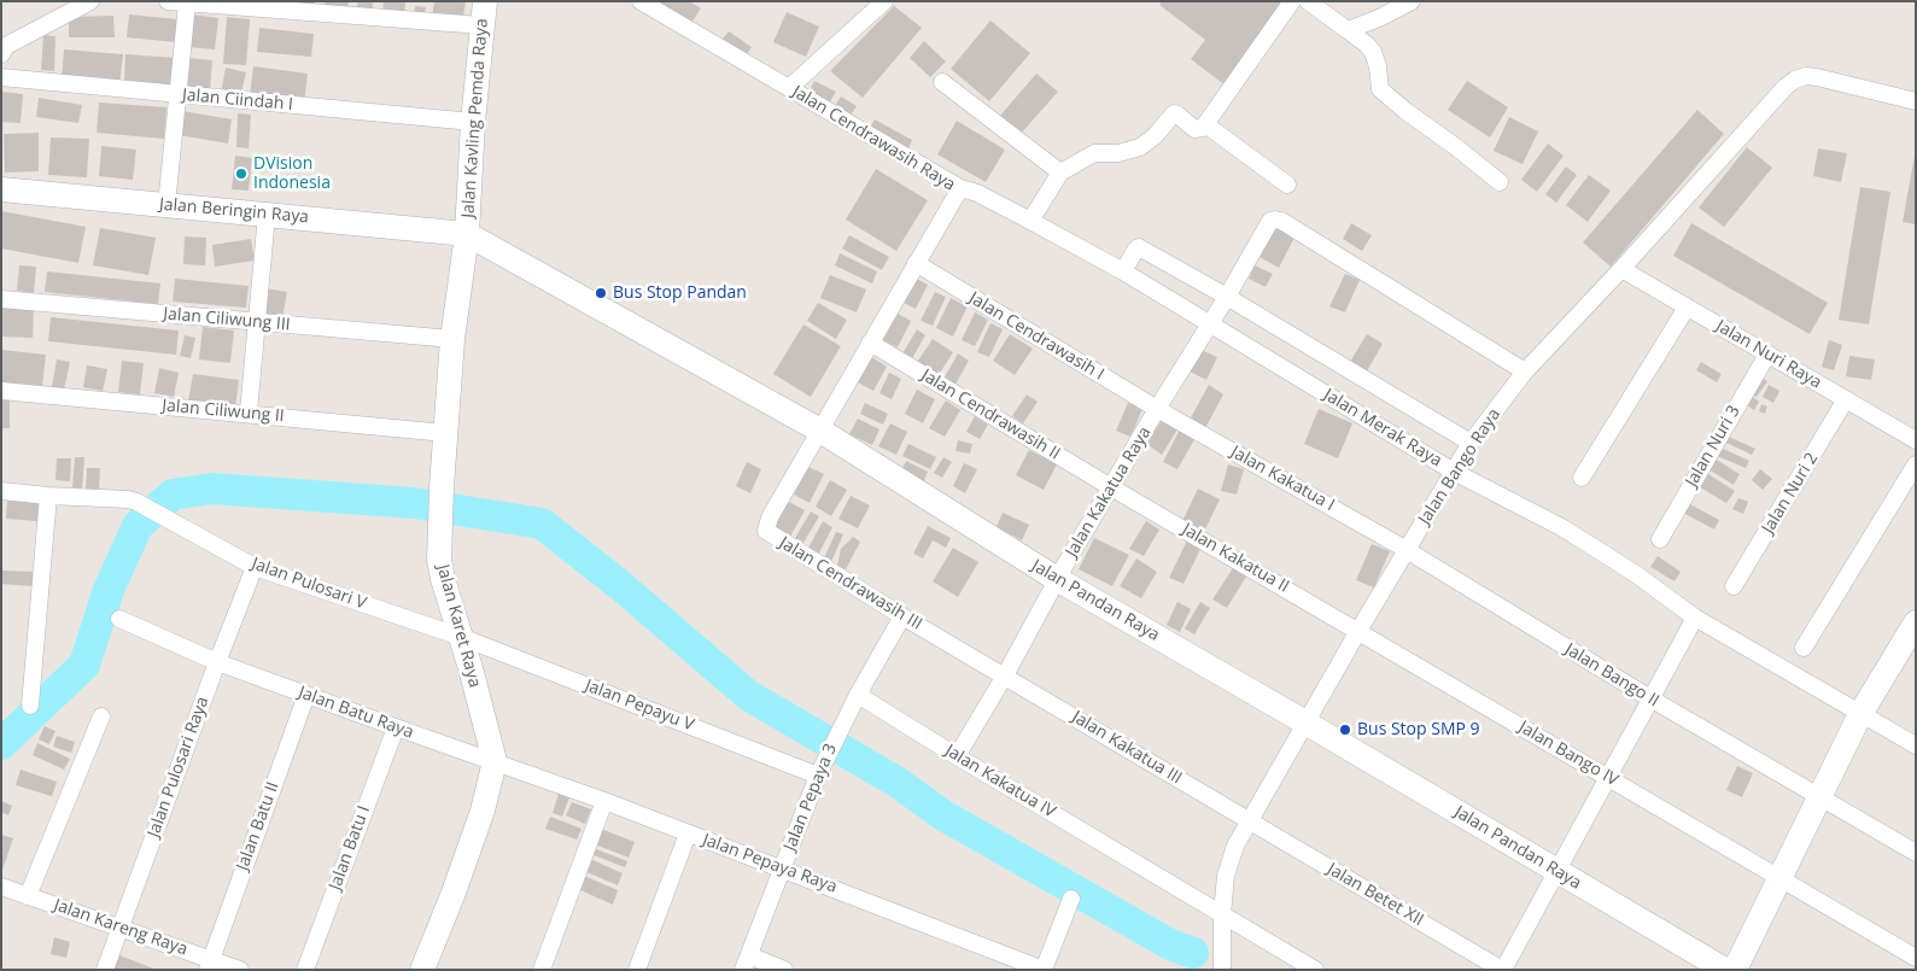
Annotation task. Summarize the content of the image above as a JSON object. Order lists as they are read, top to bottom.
{
  "streets": {
    "street": [
      "Jalan Ciindah I",
      "Jalan Kavling Pemda Raya",
      "Jalan Cendrawasih Raya",
      "Jalan Beringin Raya",
      "Jalan Ciliwung III",
      "Jalan Cendrawasih I",
      "Jalan Nuri Raya",
      "Jalan Ciliwung II",
      "Jalan Cendrawasih II",
      "Jalan Merak Raya",
      "Jalan Nuri 3",
      "Jalan Bango Raya",
      "Jalan Kakatua I",
      "Jalan Kakatua Raya",
      "Jalan Nuri 2",
      "Jalan Kakatua II",
      "Jalan Pulosari V",
      "Jalan Cendrawasih III",
      "Jalan Pandan Raya",
      "Jalan Karet Raya",
      "Jalan Bango II",
      "Jalan Pepayu V",
      "Jalan Batu Raya",
      "Jalan Kakatua III",
      "Jalan Bango IV",
      "Jalan Pulosari Raya",
      "Jalan Kakatua IV",
      "Jalan Pepaya 3",
      "Jalan Batu II",
      "Jalan Batu I",
      "Jalan Pepaya Raya",
      "Jalan Betet XII",
      "Jalan Kareng Raya"
    ]
  },
  "crossings": [
    ["Jalan Ciindah I", "Jalan Kavling Pemda Raya"],
    ["Jalan Kavling Pemda Raya", "Jalan Beringin Raya"],
    ["Jalan Kavling Pemda Raya", "Jalan Pandan Raya"],
    ["Jalan Kavling Pemda Raya", "Jalan Karet Raya"],
    ["Jalan Cendrawasih Raya", "Jalan Cendrawasih I"],
    ["Jalan Cendrawasih Raya", "Jalan Cendrawasih II"],
    ["Jalan Cendrawasih Raya", "Jalan Merak Raya"],
    ["Jalan Cendrawasih Raya", "Jalan Cendrawasih III"],
    ["Jalan Cendrawasih Raya", "Jalan Pandan Raya"],
    ["Jalan Beringin Raya", "Jalan Pandan Raya"],
    ["Jalan Beringin Raya", "Jalan Karet Raya"],
    ["Jalan Ciliwung III", "Jalan Karet Raya"],
    ["Jalan Cendrawasih I", "Jalan Kakatua I"],
    ["Jalan Cendrawasih I", "Jalan Kakatua Raya"],
    ["Jalan Nuri Raya", "Jalan Nuri 3"],
    ["Jalan Nuri Raya", "Jalan Bango Raya"],
    ["Jalan Nuri Raya", "Jalan Nuri 2"],
    ["Jalan Ciliwung II", "Jalan Karet Raya"],
    ["Jalan Cendrawasih II", "Jalan Kakatua Raya"],
    ["Jalan Cendrawasih II", "Jalan Kakatua II"],
    ["Jalan Merak Raya", "Jalan Bango Raya"],
    ["Jalan Merak Raya", "Jalan Kakatua Raya"],
    ["Jalan Bango Raya", "Jalan Kakatua I"],
    ["Jalan Bango Raya", "Jalan Kakatua Raya"],
    ["Jalan Bango Raya", "Jalan Kakatua II"],
    ["Jalan Bango Raya", "Jalan Pandan Raya"],
    ["Jalan Bango Raya", "Jalan Bango II"],
    ["Jalan Bango Raya", "Jalan Kakatua III"],
    ["Jalan Bango Raya", "Jalan Bango IV"],
    ["Jalan Bango Raya", "Jalan Kakatua IV"],
    ["Jalan Bango Raya", "Jalan Betet XII"],
    ["Jalan Kakatua I", "Jalan Kakatua Raya"],
    ["Jalan Kakatua I", "Jalan Bango II"],
    ["Jalan Kakatua Raya", "Jalan Kakatua II"],
    ["Jalan Kakatua Raya", "Jalan Cendrawasih III"],
    ["Jalan Kakatua Raya", "Jalan Pandan Raya"],
    ["Jalan Kakatua Raya", "Jalan Kakatua III"],
    ["Jalan Kakatua Raya", "Jalan Kakatua IV"],
    ["Jalan Kakatua II", "Jalan Bango IV"],
    ["Jalan Pulosari V", "Jalan Karet Raya"],
    ["Jalan Pulosari V", "Jalan Pepayu V"],
    ["Jalan Pulosari V", "Jalan Pulosari Raya"],
    ["Jalan Cendrawasih III", "Jalan Pandan Raya"],
    ["Jalan Cendrawasih III", "Jalan Kakatua III"],
    ["Jalan Pandan Raya", "Jalan Karet Raya"],
    ["Jalan Karet Raya", "Jalan Pepayu V"],
    ["Jalan Karet Raya", "Jalan Batu Raya"],
    ["Jalan Karet Raya", "Jalan Pepaya Raya"],
    ["Jalan Pepayu V", "Jalan Pepaya 3"],
    ["Jalan Batu Raya", "Jalan Pulosari Raya"],
    ["Jalan Batu Raya", "Jalan Batu II"],
    ["Jalan Batu Raya", "Jalan Batu I"],
    ["Jalan Batu Raya", "Jalan Pepaya Raya"],
    ["Jalan Kakatua III", "Jalan Betet XII"],
    ["Jalan Pulosari Raya", "Jalan Kareng Raya"],
    ["Jalan Kakatua IV", "Jalan Pepaya 3"],
    ["Jalan Pepaya 3", "Jalan Pepaya Raya"],
    ["Jalan Batu II", "Jalan Kareng Raya"]
  ],
  "places": ["DVision Indonesia", "Bus Stop Pandan", "Bus Stop SMP 9"]
}
